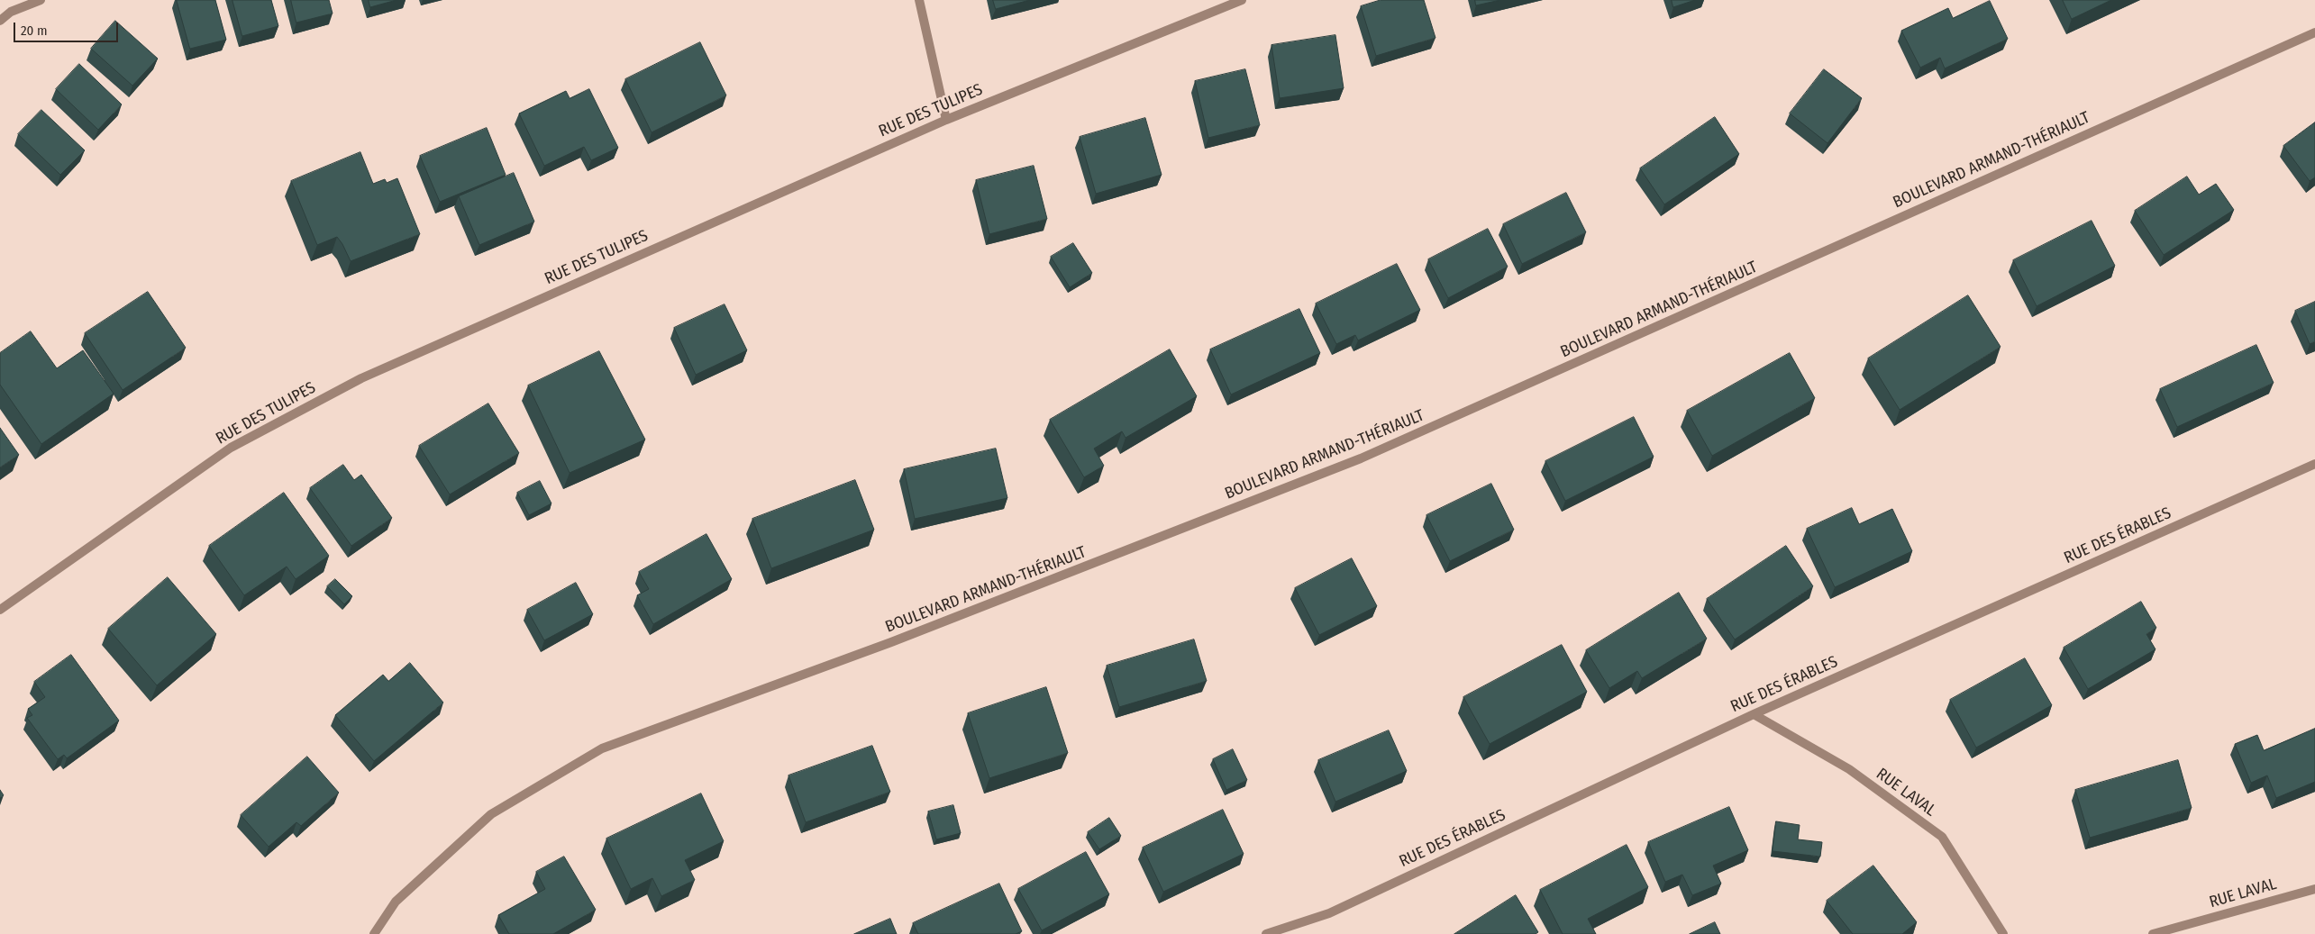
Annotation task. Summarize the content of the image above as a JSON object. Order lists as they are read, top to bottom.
{
  "streets": {
    "street": [
      "RUE DES TULIPES",
      "BOULEVARD ARMAND-THÉRIAULT",
      "RUE DES ÉRABLES",
      "RUE LAVAL"
    ]
  },
  "crossings": [
    ["RUE DES ÉRABLES", "RUE LAVAL"]
  ],
  "scale_bar": "20 m"
}
